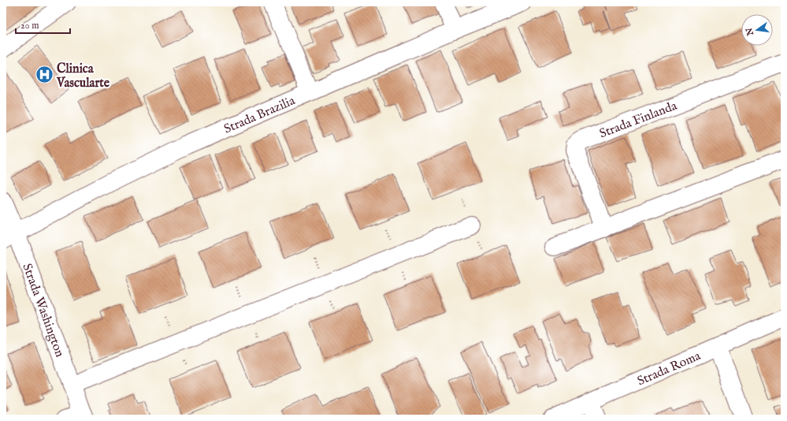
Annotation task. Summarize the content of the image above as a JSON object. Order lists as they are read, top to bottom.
{
  "streets": {
    "street": [
      "Strada Brazilia",
      "Strada Finlanda",
      "Strada Washington",
      "Strada Roma"
    ]
  },
  "crossings": [
    ["Strada Brazilia", "Strada Washington"]
  ],
  "places": {
    "hospital": ["Clinica Vascularte"]
  },
  "scale_bar": "20 m",
  "north": "left"
}
